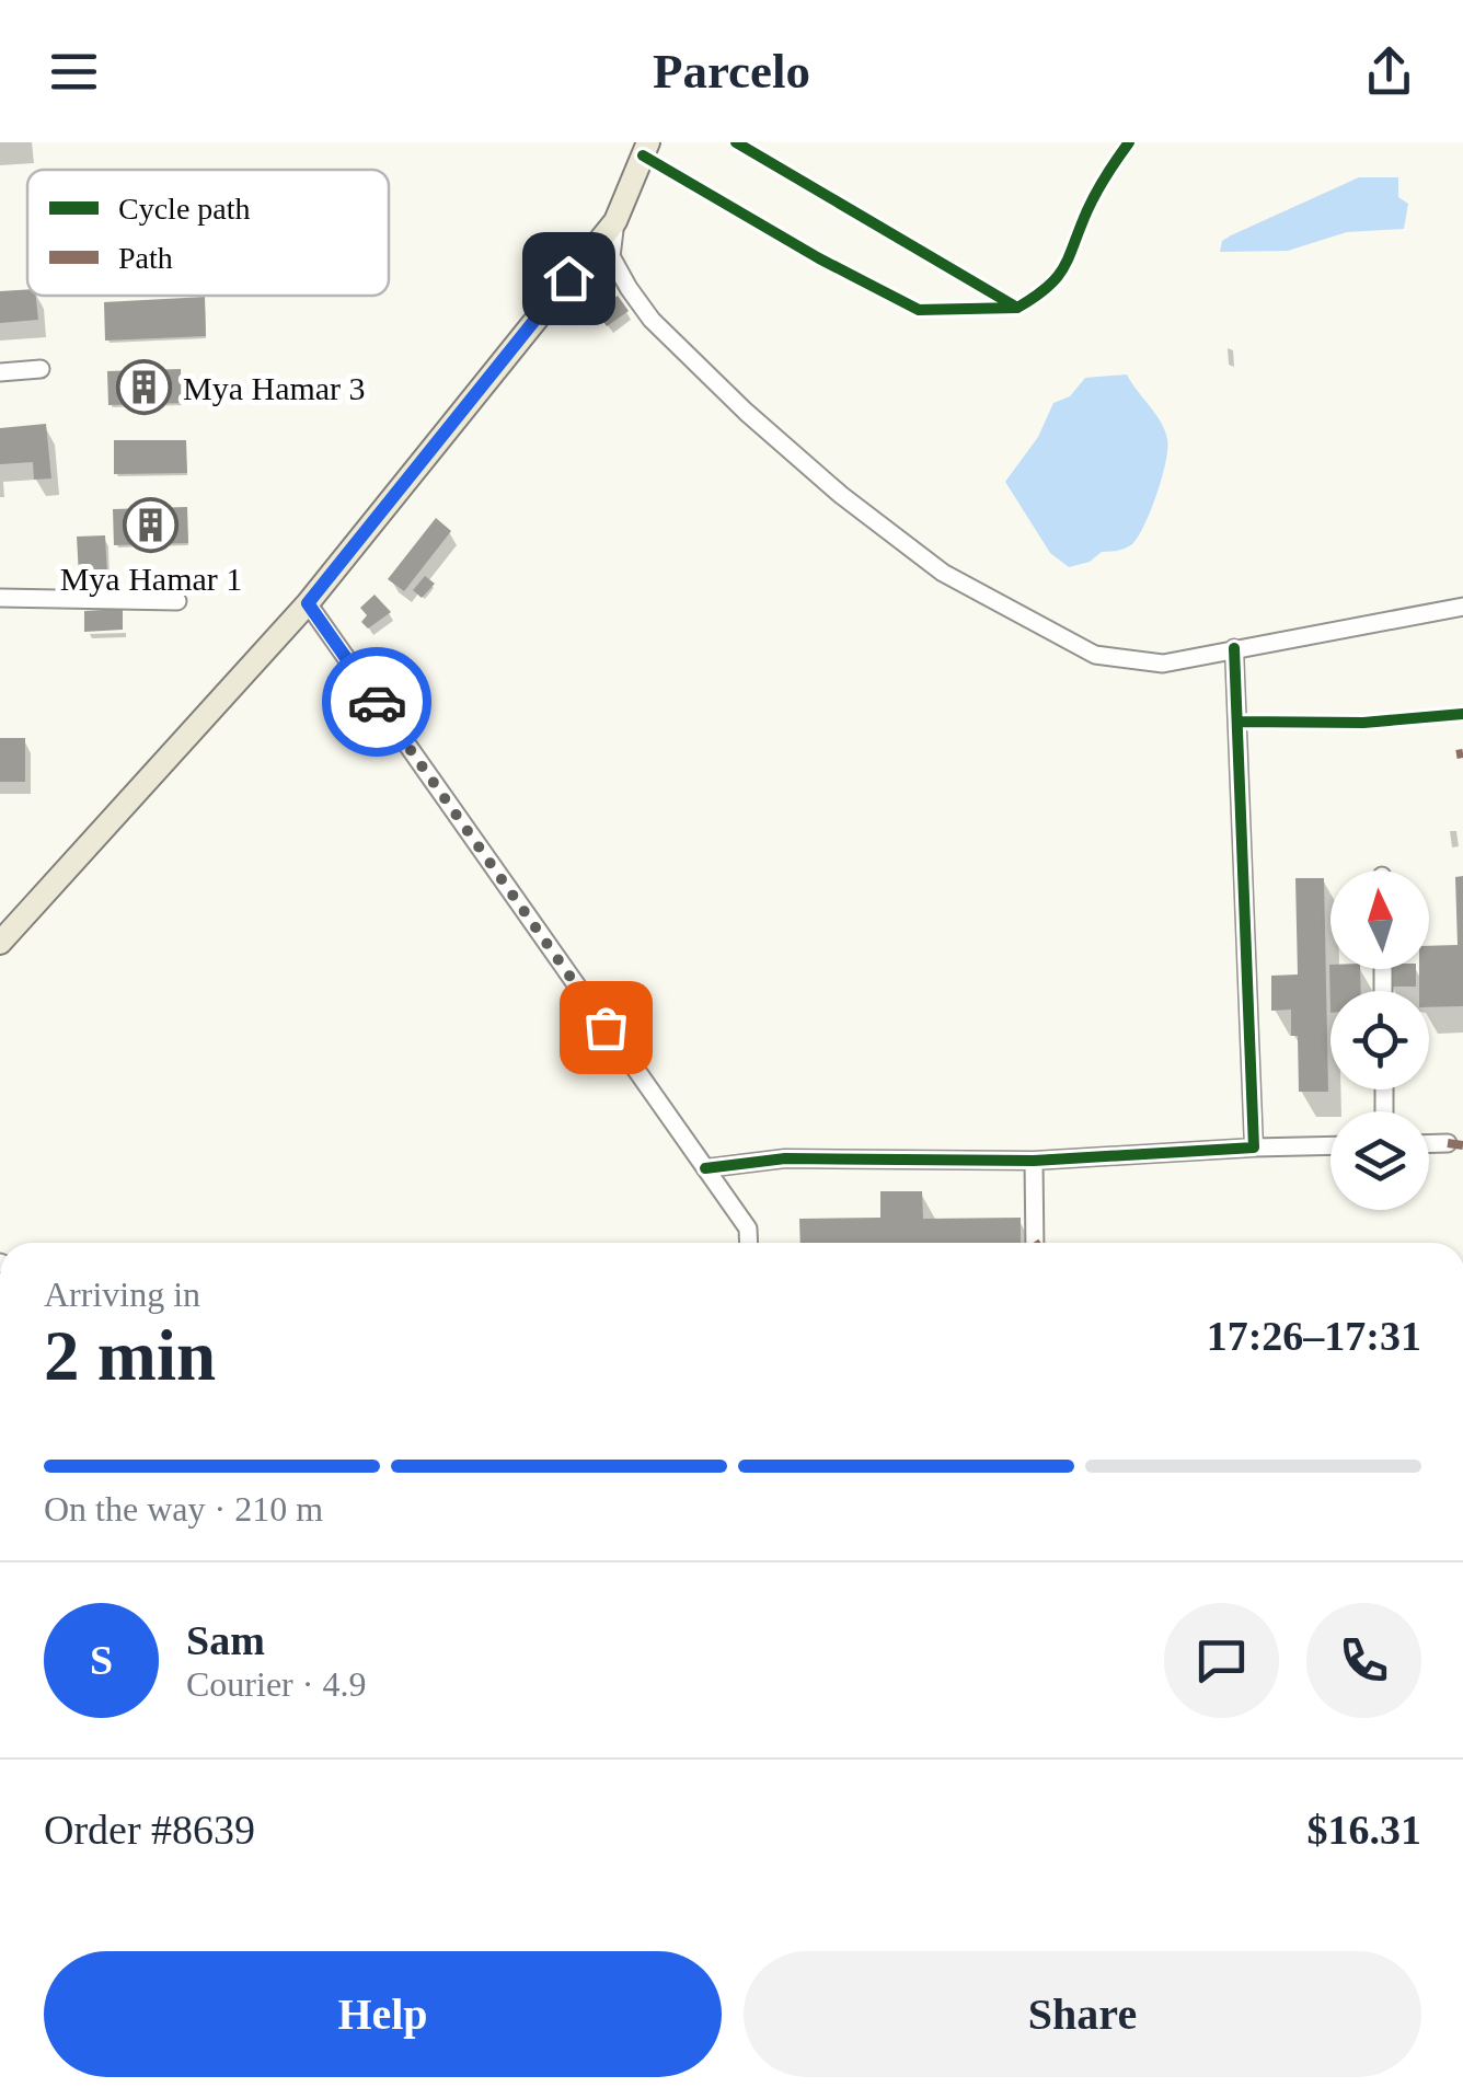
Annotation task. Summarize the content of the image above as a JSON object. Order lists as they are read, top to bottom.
{
  "places": {
    "building": ["Mya Hamar 3", "Mya Hamar 1"]
  },
  "legend": ["Cycle path", "Path"],
  "north": "top",
  "page": {
    "header": "Parcelo",
    "heading": ["2 min", "Arriving in", "17:26–17:31"],
    "panel": [
      "Sam",
      "Courier · 4.9",
      "Order #8639",
      "$16.31"
    ],
    "bar": "On the way · 210 m",
    "round": "S",
    "buttons": ["Help", "Share"]
  }
}
